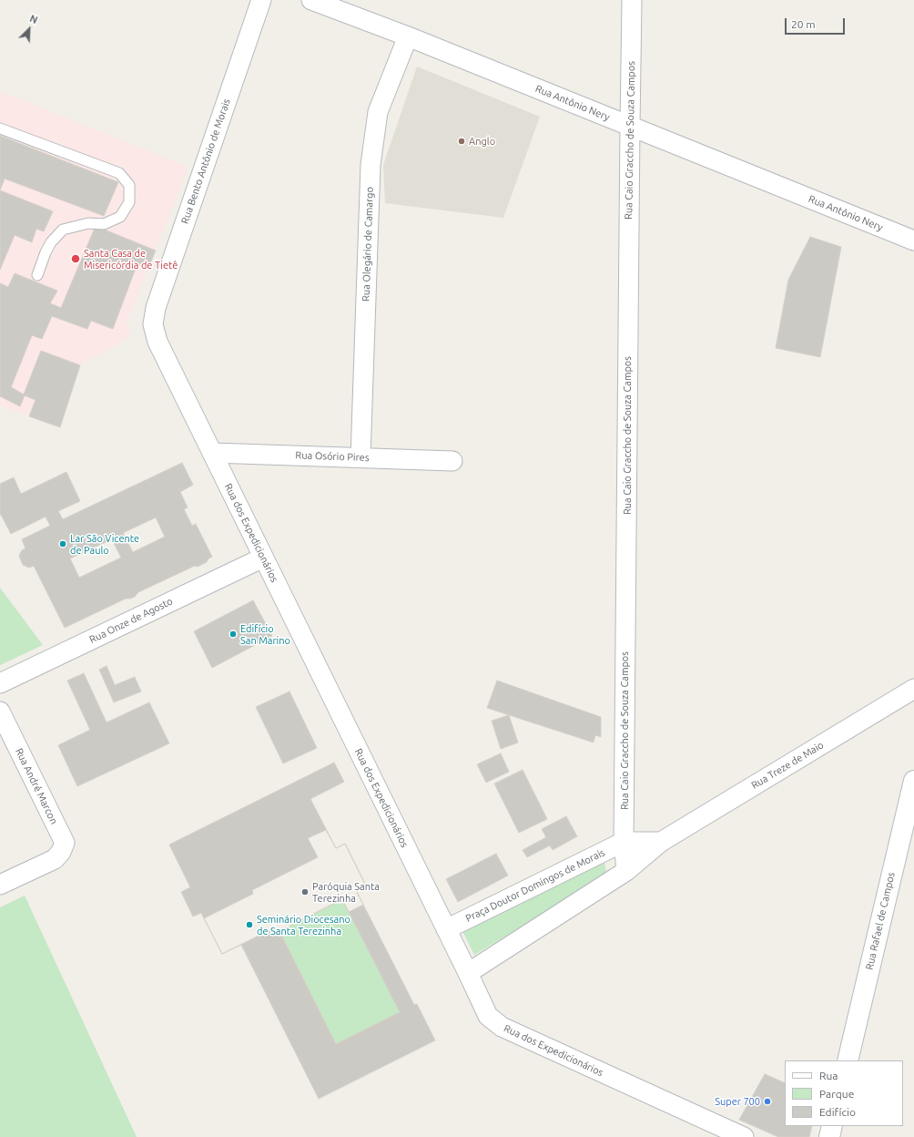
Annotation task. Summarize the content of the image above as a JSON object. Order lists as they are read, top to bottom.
{
  "streets": {
    "main road": ["Rua Rafael de Campos"],
    "street": [
      "Rua Antônio Nery",
      "Rua Caio Graccho de Souza Campos",
      "Rua Bento Antônio de Morais",
      "Rua Olegário de Camargo",
      "Rua Osório Pires",
      "Rua dos Expedicionários",
      "Rua Onze de Agosto",
      "Rua Treze de Maio",
      "Rua André Marcon",
      "Praça Doutor Domingos de Morais"
    ]
  },
  "crossings": [
    ["Rua Antônio Nery", "Rua Caio Graccho de Souza Campos"],
    ["Rua Antônio Nery", "Rua Olegário de Camargo"],
    ["Rua Caio Graccho de Souza Campos", "Rua Treze de Maio"],
    ["Rua Caio Graccho de Souza Campos", "Praça Doutor Domingos de Morais"],
    ["Rua Bento Antônio de Morais", "Rua dos Expedicionários"],
    ["Rua Olegário de Camargo", "Rua Osório Pires"],
    ["Rua Osório Pires", "Rua dos Expedicionários"],
    ["Rua dos Expedicionários", "Rua Onze de Agosto"],
    ["Rua dos Expedicionários", "Praça Doutor Domingos de Morais"]
  ],
  "places": [
    "Anglo",
    "Santa Casa de Misericórdia de Tietê",
    "Lar São Vicente de Paulo",
    "Edifício San Marino",
    "Paróquia Santa Terezinha",
    "Seminário Diocesano de Santa Terezinha",
    "Super 700"
  ],
  "legend": ["Rua", "Parque", "Edifício"],
  "scale_bar": "20 m",
  "north": "top right"
}
